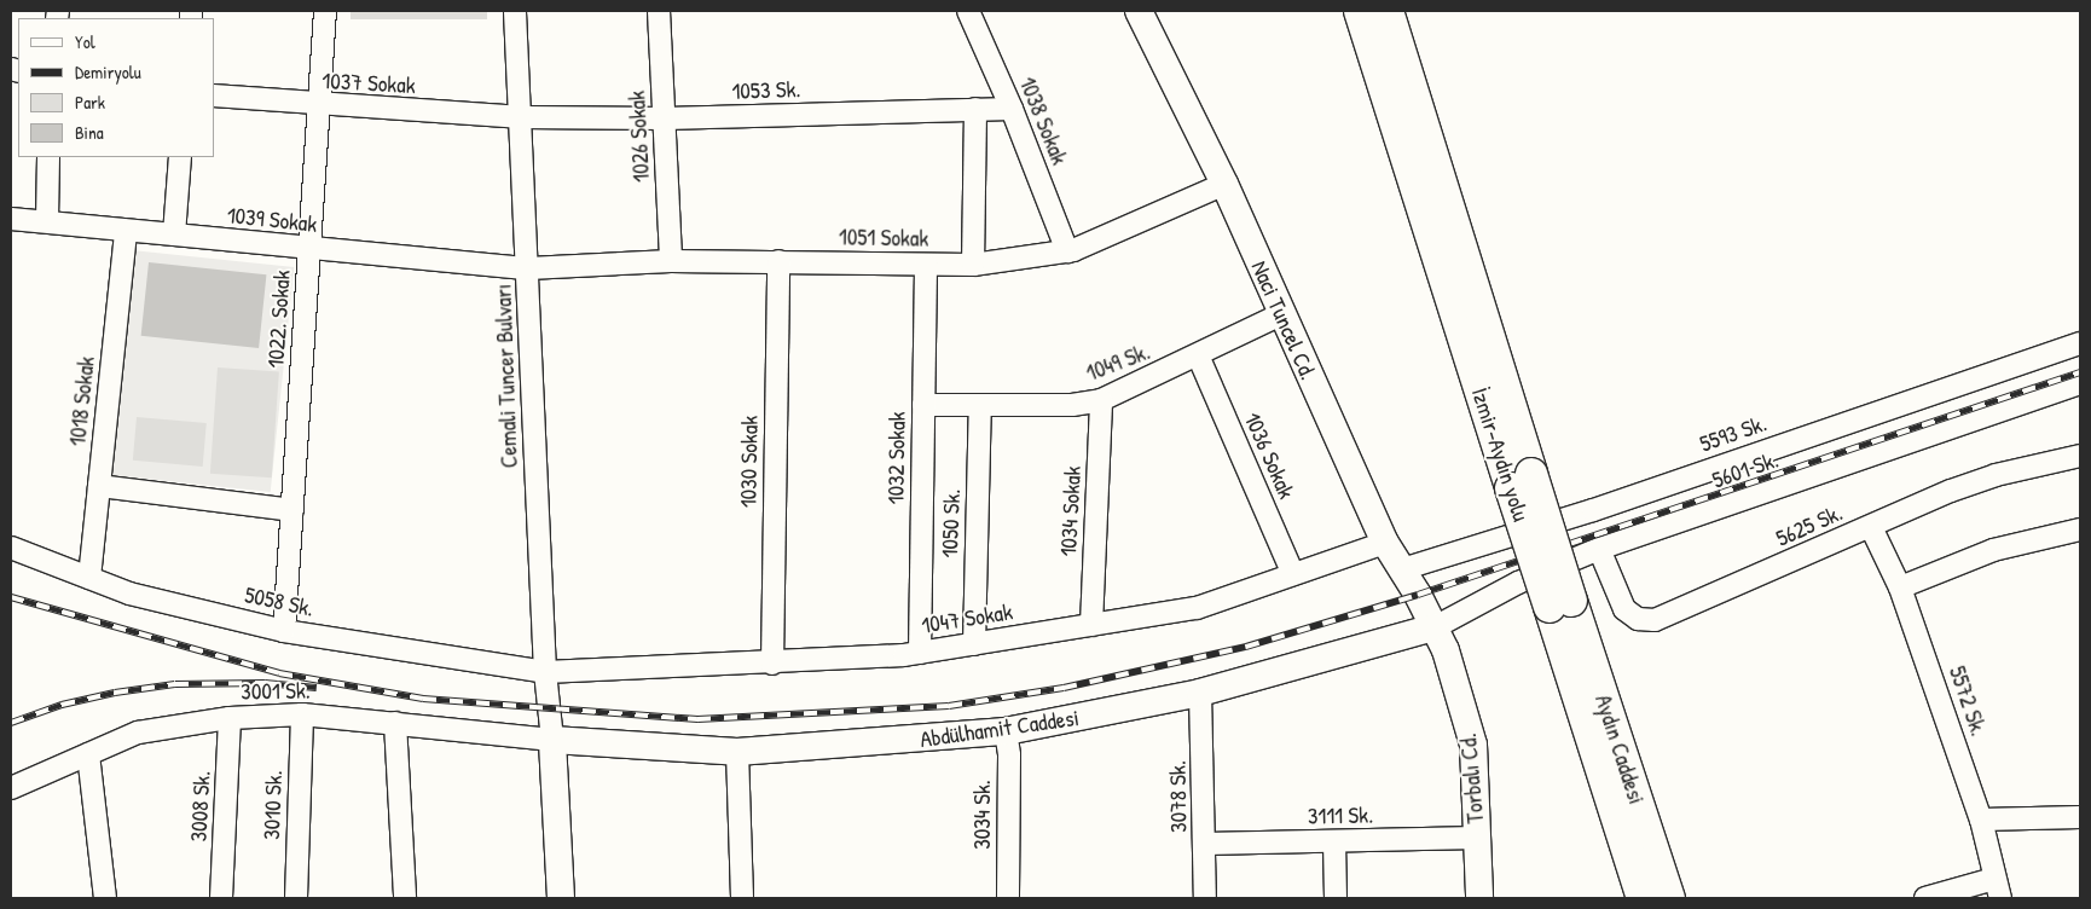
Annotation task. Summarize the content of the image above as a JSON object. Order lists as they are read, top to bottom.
{
  "streets": {
    "highway": ["İzmir-Aydın yolu", "Aydın Caddesi"],
    "main road": ["Naci Tuncel Cd.", "Abdülhamit Caddesi", "Torbalı Cd."],
    "street": [
      "1037 Sokak",
      "1053 Sk.",
      "1038 Sokak",
      "1026 Sokak",
      "1039 Sokak",
      "1051 Sokak",
      "1022. Sokak",
      "1049 Sk.",
      "Cemali Tuncer Bulvarı",
      "1018 Sokak",
      "5593 Sk.",
      "1036 Sokak",
      "1032 Sokak",
      "1030 Sokak",
      "5601 Sk.",
      "1034 Sokak",
      "1050 Sk.",
      "5625 Sk.",
      "5058 Sk.",
      "1047 Sokak",
      "3001 Sk.",
      "5572 Sk.",
      "3078 Sk.",
      "3010 Sk.",
      "3008 Sk.",
      "3034 Sk.",
      "3111 Sk."
    ]
  },
  "crossings": [
    ["1037 Sokak", "1053 Sk."],
    ["1037 Sokak", "1022. Sokak"],
    ["1037 Sokak", "Cemali Tuncer Bulvarı"],
    ["1053 Sk.", "1038 Sokak"],
    ["1053 Sk.", "1026 Sokak"],
    ["1053 Sk.", "Cemali Tuncer Bulvarı"],
    ["1038 Sokak", "1051 Sokak"],
    ["1026 Sokak", "1051 Sokak"],
    ["1039 Sokak", "1051 Sokak"],
    ["1039 Sokak", "1022. Sokak"],
    ["1039 Sokak", "Cemali Tuncer Bulvarı"],
    ["1039 Sokak", "1018 Sokak"],
    ["1051 Sokak", "Naci Tuncel Cd."],
    ["1051 Sokak", "Cemali Tuncer Bulvarı"],
    ["1051 Sokak", "1032 Sokak"],
    ["1051 Sokak", "1030 Sokak"],
    ["1022. Sokak", "5058 Sk."],
    ["Naci Tuncel Cd.", "1049 Sk."],
    ["Naci Tuncel Cd.", "5593 Sk."],
    ["Naci Tuncel Cd.", "5601 Sk."],
    ["Naci Tuncel Cd.", "1047 Sokak"],
    ["Naci Tuncel Cd.", "Abdülhamit Caddesi"],
    ["Naci Tuncel Cd.", "Torbalı Cd."],
    ["1049 Sk.", "1036 Sokak"],
    ["1049 Sk.", "1032 Sokak"],
    ["1049 Sk.", "1034 Sokak"],
    ["1049 Sk.", "1050 Sk."],
    ["Cemali Tuncer Bulvarı", "5058 Sk."],
    ["Cemali Tuncer Bulvarı", "1047 Sokak"],
    ["Cemali Tuncer Bulvarı", "3001 Sk."],
    ["Cemali Tuncer Bulvarı", "Abdülhamit Caddesi"],
    ["1018 Sokak", "5058 Sk."],
    ["İzmir-Aydın yolu", "Aydın Caddesi"],
    ["1036 Sokak", "1047 Sokak"],
    ["1032 Sokak", "1047 Sokak"],
    ["1030 Sokak", "1047 Sokak"],
    ["5601 Sk.", "5625 Sk."],
    ["5601 Sk.", "Abdülhamit Caddesi"],
    ["5601 Sk.", "Torbalı Cd."],
    ["1034 Sokak", "1047 Sokak"],
    ["1050 Sk.", "1047 Sokak"],
    ["5625 Sk.", "5572 Sk."],
    ["5058 Sk.", "1047 Sokak"],
    ["3001 Sk.", "Abdülhamit Caddesi"],
    ["3001 Sk.", "3010 Sk."],
    ["3001 Sk.", "3008 Sk."],
    ["Abdülhamit Caddesi", "Torbalı Cd."],
    ["Abdülhamit Caddesi", "3078 Sk."],
    ["Abdülhamit Caddesi", "3034 Sk."],
    ["Torbalı Cd.", "3111 Sk."],
    ["3078 Sk.", "3111 Sk."]
  ],
  "legend": [
    "Yol",
    "Demiryolu",
    "Park",
    "Bina"
  ]
}
